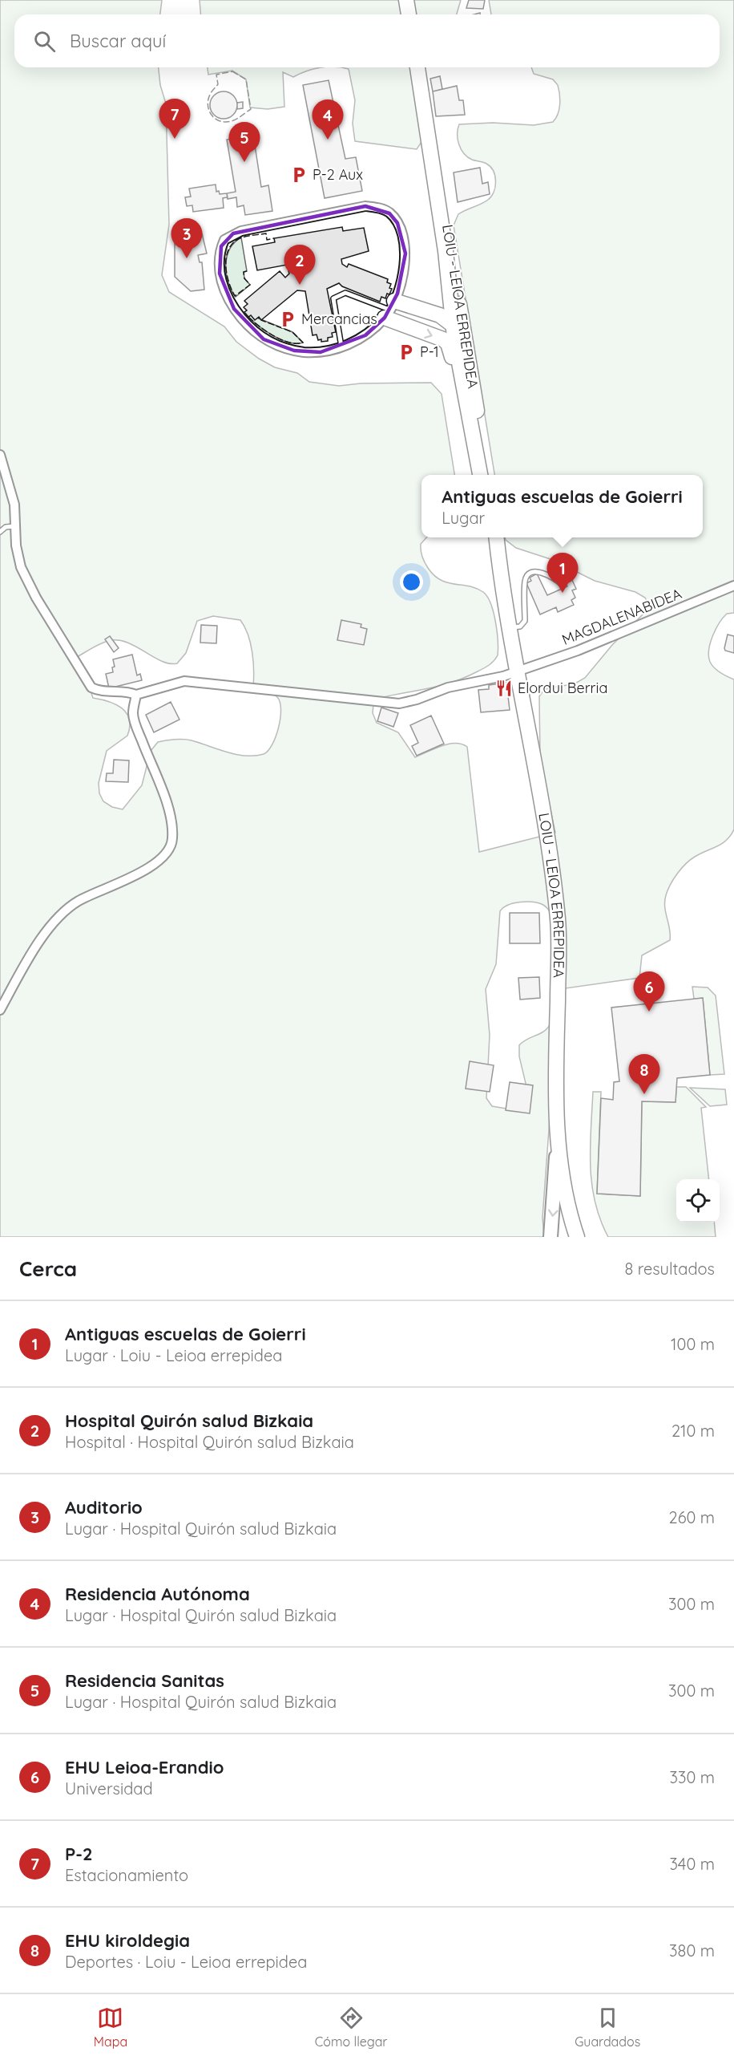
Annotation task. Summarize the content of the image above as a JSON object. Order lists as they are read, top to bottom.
{
  "streets": {
    "main road": ["LOIU - LEIOA ERREPIDEA"],
    "street": ["MAGDALENABIDEA"]
  },
  "crossings": [
    ["LOIU - LEIOA ERREPIDEA", "MAGDALENABIDEA"]
  ],
  "places": {
    "parking": ["P-2 Aux", "Mercancias", "P-1"],
    "restaurant": ["Elordui Berria"]
  },
  "page": {
    "search": "Buscar aquí",
    "pins": [
      "7",
      "4",
      "5",
      "3",
      "2",
      "1",
      "6",
      "8"
    ],
    "popup": ["Antiguas escuelas de Goierri", "Lugar"],
    "heading": ["Cerca", "8 resultados"],
    "list": [
      {
        "mark": "1",
        "name": "Antiguas escuelas de Goierri",
        "note": "Lugar · Loiu - Leioa errepidea",
        "value": "100 m"
      },
      {
        "mark": "2",
        "name": "Hospital Quirón salud Bizkaia",
        "note": "Hospital · Hospital Quirón salud Bizkaia",
        "value": "210 m"
      },
      {
        "mark": "3",
        "name": "Auditorio",
        "note": "Lugar · Hospital Quirón salud Bizkaia",
        "value": "260 m"
      },
      {
        "mark": "4",
        "name": "Residencia Autónoma",
        "note": "Lugar · Hospital Quirón salud Bizkaia",
        "value": "300 m"
      },
      {
        "mark": "5",
        "name": "Residencia Sanitas",
        "note": "Lugar · Hospital Quirón salud Bizkaia",
        "value": "300 m"
      },
      {
        "mark": "6",
        "name": "EHU Leioa-Erandio",
        "note": "Universidad",
        "value": "330 m"
      },
      {
        "mark": "7",
        "name": "P-2",
        "note": "Estacionamiento",
        "value": "340 m"
      },
      {
        "mark": "8",
        "name": "EHU kiroldegia",
        "note": "Deportes · Loiu - Leioa errepidea",
        "value": "380 m"
      }
    ],
    "nav": ["Mapa", "Cómo llegar", "Guardados"]
  }
}
